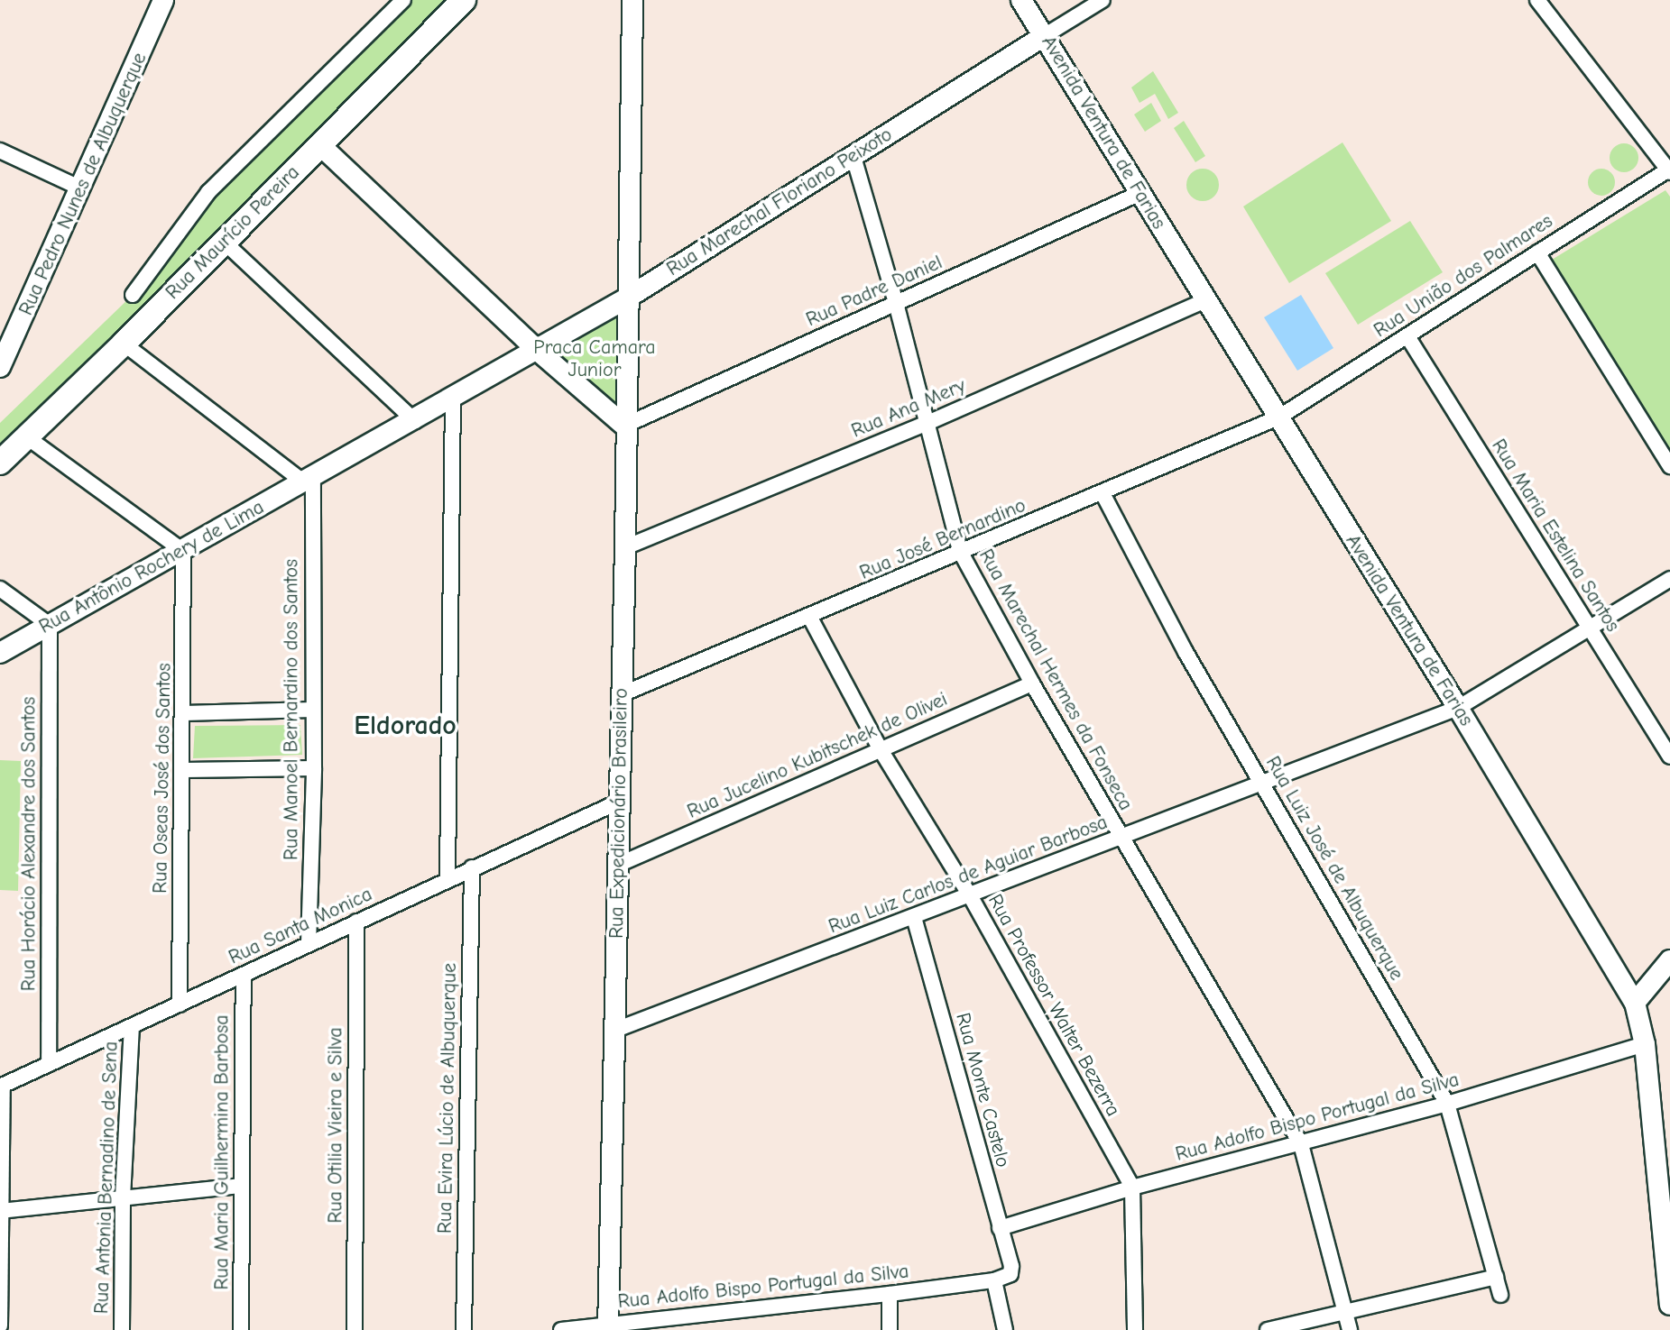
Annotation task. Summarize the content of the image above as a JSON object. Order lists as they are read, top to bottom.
{
  "streets": {
    "main road": ["Rua Maurício Pereira"],
    "street": [
      "Avenida Ventura de Farias",
      "Rua Pedro Nunes de Albuquerque",
      "Rua Marechal Floriano Peixoto",
      "Rua União dos Palmares",
      "Rua Padre Daniel",
      "Rua Ana Mery",
      "Rua Maria Estelina Santos",
      "Rua José Bernardino",
      "Rua Antônio Rochery de Lima",
      "Rua Marechal Hermes da Fonseca",
      "Rua Manoel Bernardino dos Santos",
      "Rua Jucelino Kubitschek de Olivei",
      "Rua Oseas José dos Santos",
      "Rua Expedicionário Brasileiro",
      "Rua Horácio Alexandre dos Santos",
      "Rua Luiz José de Albuquerque",
      "Rua Luiz Carlos de Aguiar Barbosa",
      "Rua Santa Monica",
      "Rua Professor Walter Bezerra",
      "Rua Monte Castelo",
      "Rua Evira Lúcio de Albuquerque",
      "Rua Adolfo Bispo Portugal da Silva",
      "Rua Otilia Vieira e Silva",
      "Rua Maria Guilhermina Barbosa",
      "Rua Antonia Bernadino de Sena"
    ]
  },
  "crossings": [
    ["Avenida Ventura de Farias", "Rua Marechal Floriano Peixoto"],
    ["Avenida Ventura de Farias", "Rua União dos Palmares"],
    ["Avenida Ventura de Farias", "Rua Padre Daniel"],
    ["Avenida Ventura de Farias", "Rua Ana Mery"],
    ["Avenida Ventura de Farias", "Rua José Bernardino"],
    ["Avenida Ventura de Farias", "Rua Luiz Carlos de Aguiar Barbosa"],
    ["Avenida Ventura de Farias", "Rua Adolfo Bispo Portugal da Silva"],
    ["Rua Marechal Floriano Peixoto", "Rua Antônio Rochery de Lima"],
    ["Rua Marechal Floriano Peixoto", "Rua Marechal Hermes da Fonseca"],
    ["Rua Marechal Floriano Peixoto", "Rua Expedicionário Brasileiro"],
    ["Rua União dos Palmares", "Rua Maria Estelina Santos"],
    ["Rua União dos Palmares", "Rua José Bernardino"],
    ["Rua Padre Daniel", "Rua Marechal Hermes da Fonseca"],
    ["Rua Padre Daniel", "Rua Expedicionário Brasileiro"],
    ["Rua Ana Mery", "Rua Marechal Hermes da Fonseca"],
    ["Rua Ana Mery", "Rua Expedicionário Brasileiro"],
    ["Rua Maria Estelina Santos", "Rua Luiz Carlos de Aguiar Barbosa"],
    ["Rua José Bernardino", "Rua Marechal Hermes da Fonseca"],
    ["Rua José Bernardino", "Rua Expedicionário Brasileiro"],
    ["Rua José Bernardino", "Rua Luiz José de Albuquerque"],
    ["Rua José Bernardino", "Rua Professor Walter Bezerra"],
    ["Rua Antônio Rochery de Lima", "Rua Manoel Bernardino dos Santos"],
    ["Rua Antônio Rochery de Lima", "Rua Oseas José dos Santos"],
    ["Rua Antônio Rochery de Lima", "Rua Horácio Alexandre dos Santos"],
    ["Rua Marechal Hermes da Fonseca", "Rua Jucelino Kubitschek de Olivei"],
    ["Rua Marechal Hermes da Fonseca", "Rua Luiz Carlos de Aguiar Barbosa"],
    ["Rua Marechal Hermes da Fonseca", "Rua Adolfo Bispo Portugal da Silva"],
    ["Rua Manoel Bernardino dos Santos", "Rua Santa Monica"],
    ["Rua Jucelino Kubitschek de Olivei", "Rua Expedicionário Brasileiro"],
    ["Rua Jucelino Kubitschek de Olivei", "Rua Professor Walter Bezerra"],
    ["Rua Oseas José dos Santos", "Rua Santa Monica"],
    ["Rua Expedicionário Brasileiro", "Rua Luiz Carlos de Aguiar Barbosa"],
    ["Rua Expedicionário Brasileiro", "Rua Santa Monica"],
    ["Rua Expedicionário Brasileiro", "Rua Adolfo Bispo Portugal da Silva"],
    ["Rua Horácio Alexandre dos Santos", "Rua Santa Monica"],
    ["Rua Luiz José de Albuquerque", "Rua Luiz Carlos de Aguiar Barbosa"],
    ["Rua Luiz José de Albuquerque", "Rua Adolfo Bispo Portugal da Silva"],
    ["Rua Luiz Carlos de Aguiar Barbosa", "Rua Professor Walter Bezerra"],
    ["Rua Luiz Carlos de Aguiar Barbosa", "Rua Monte Castelo"],
    ["Rua Santa Monica", "Rua Evira Lúcio de Albuquerque"],
    ["Rua Santa Monica", "Rua Otilia Vieira e Silva"],
    ["Rua Santa Monica", "Rua Maria Guilhermina Barbosa"],
    ["Rua Santa Monica", "Rua Antonia Bernadino de Sena"],
    ["Rua Professor Walter Bezerra", "Rua Adolfo Bispo Portugal da Silva"],
    ["Rua Monte Castelo", "Rua Adolfo Bispo Portugal da Silva"]
  ],
  "districts": ["Eldorado"],
  "parks": ["Praca Camara Junior"]
}
